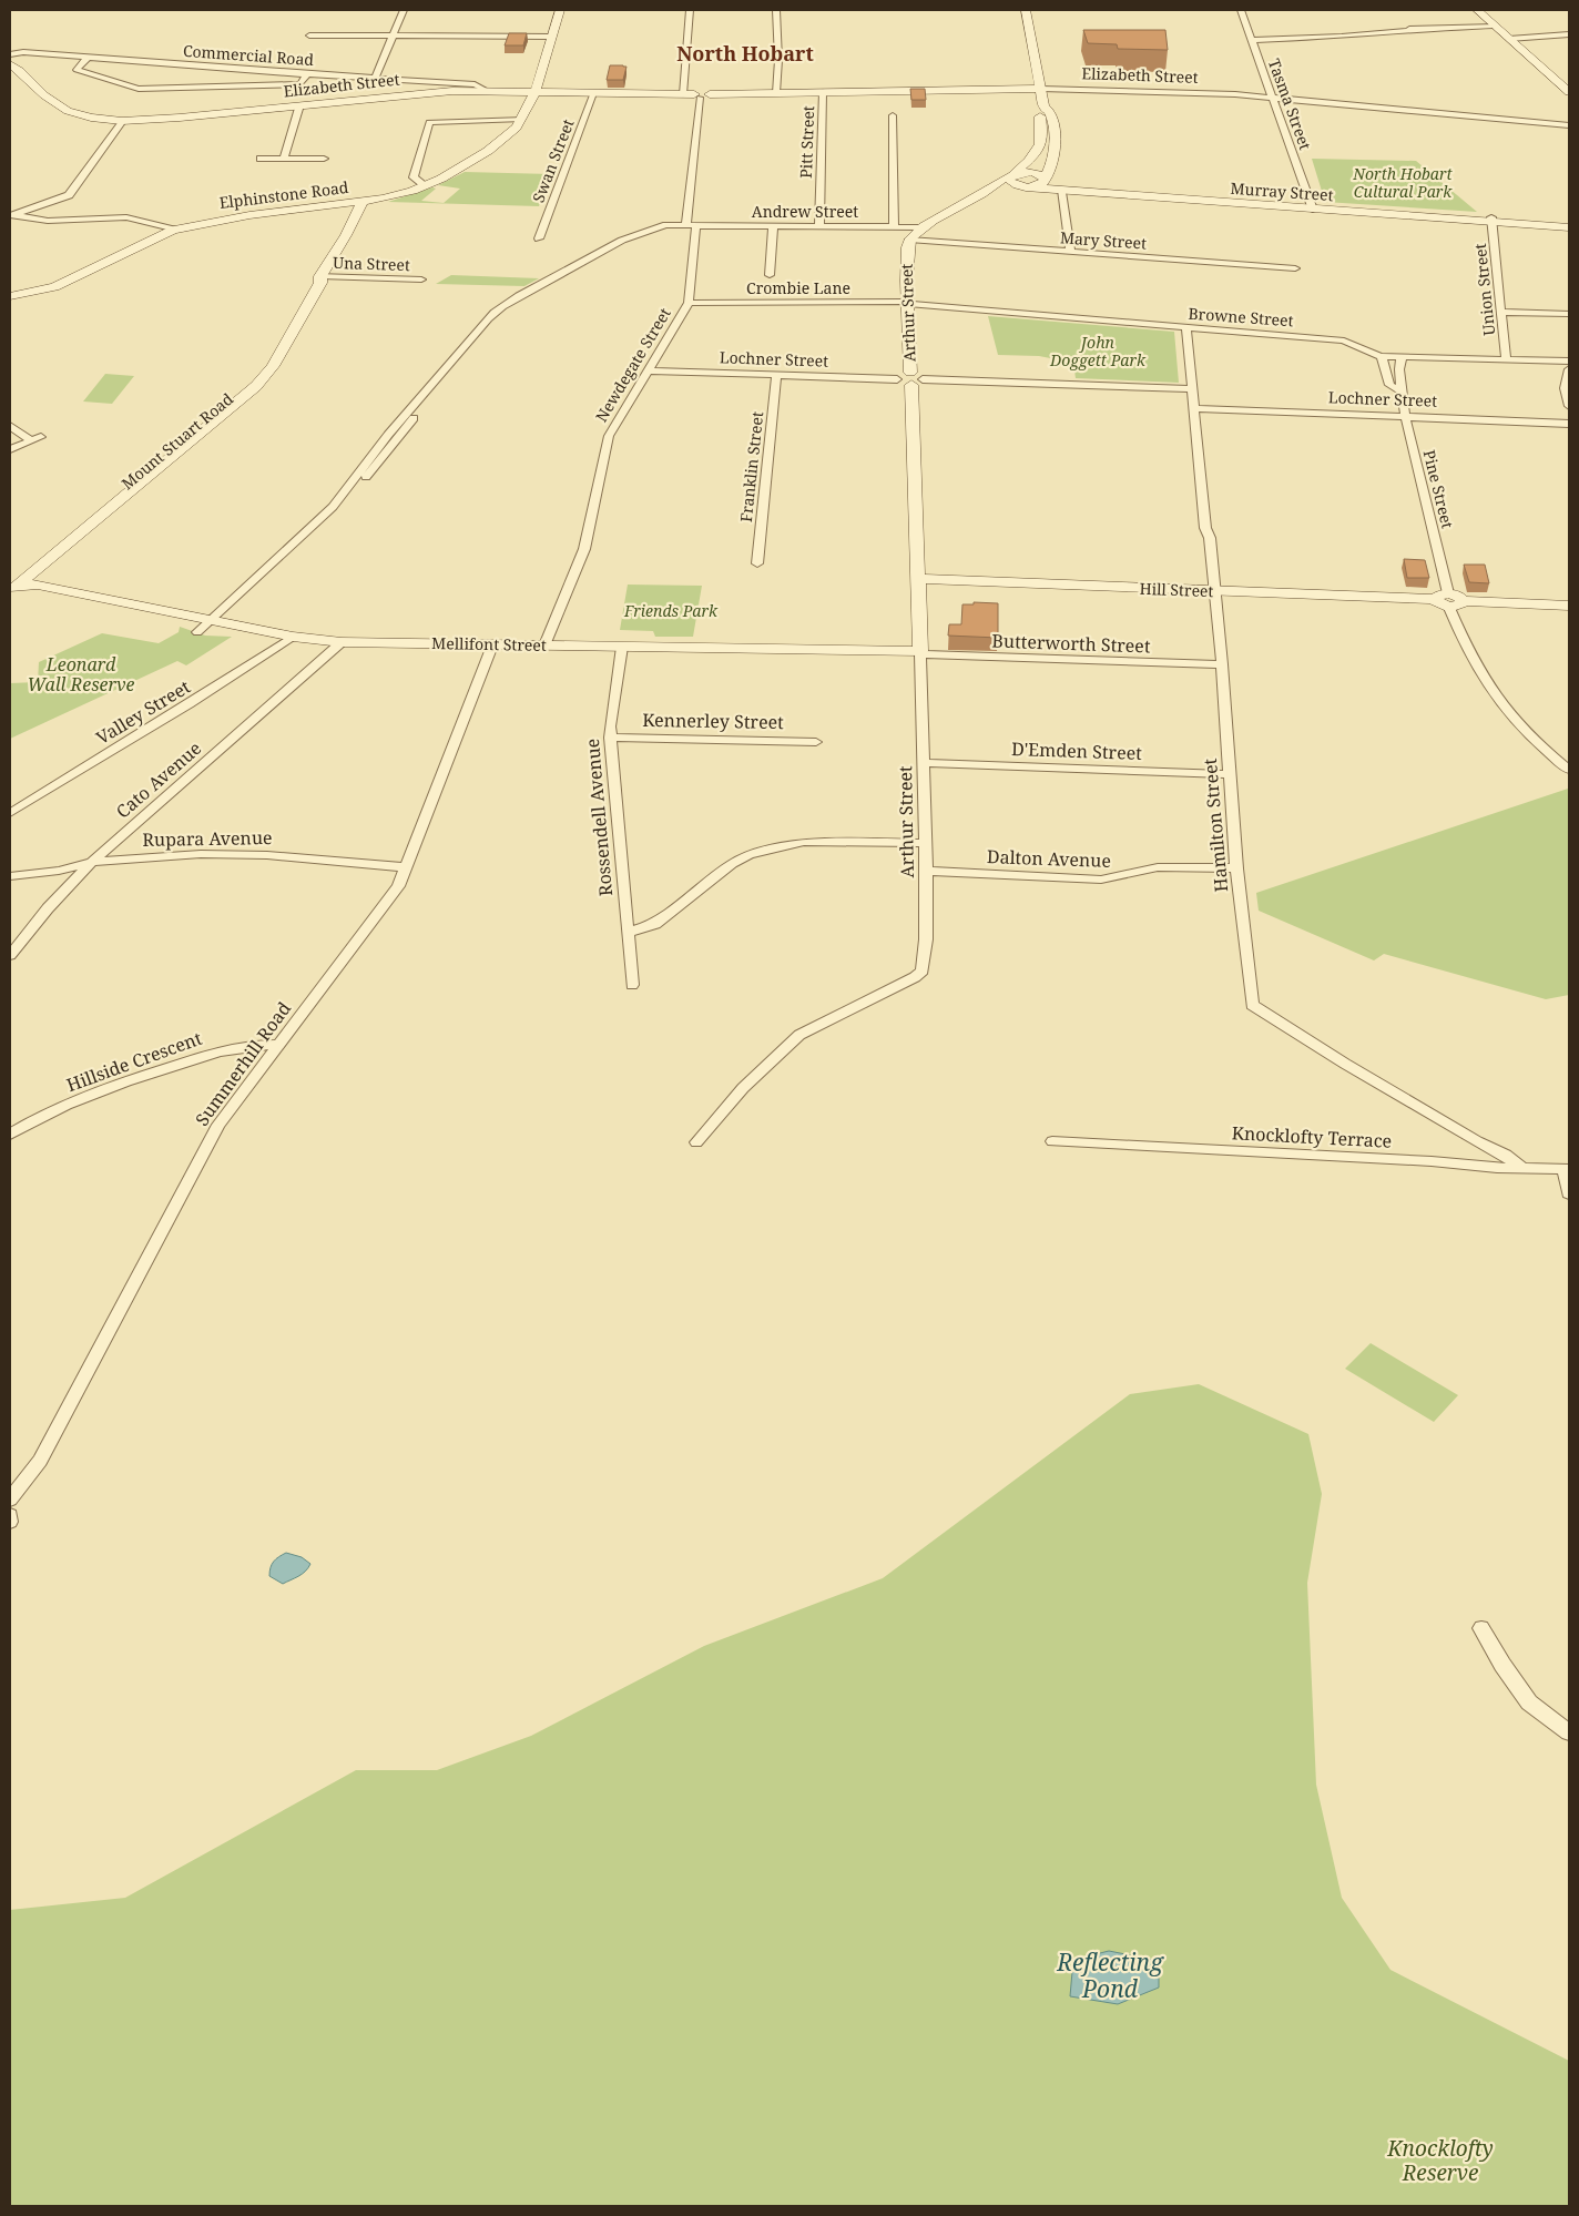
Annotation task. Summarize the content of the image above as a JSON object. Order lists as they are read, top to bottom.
{
  "streets": {
    "street": [
      "Commercial Road",
      "Elizabeth Street",
      "Tasma Street",
      "Pitt Street",
      "Swan Street",
      "Murray Street",
      "Elphinstone Road",
      "Andrew Street",
      "Mary Street",
      "Una Street",
      "Crombie Lane",
      "Union Street",
      "Arthur Street",
      "Browne Street",
      "Lochner Street",
      "Newdegate Street",
      "Mount Stuart Road",
      "Franklin Street",
      "Pine Street",
      "Hill Street",
      "Butterworth Street",
      "Mellifont Street",
      "Valley Street",
      "Kennerley Street",
      "D'Emden Street",
      "Cato Avenue",
      "Rossendell Avenue",
      "Hamilton Street",
      "Rupara Avenue",
      "Dalton Avenue",
      "Hillside Crescent",
      "Summerhill Road",
      "Knocklofty Terrace"
    ]
  },
  "crossings": [
    ["Commercial Road", "Elizabeth Street"],
    ["Elizabeth Street", "Tasma Street"],
    ["Elizabeth Street", "Pitt Street"],
    ["Elizabeth Street", "Swan Street"],
    ["Elizabeth Street", "Elphinstone Road"],
    ["Elizabeth Street", "Newdegate Street"],
    ["Tasma Street", "Murray Street"],
    ["Pitt Street", "Andrew Street"],
    ["Murray Street", "Union Street"],
    ["Murray Street", "Arthur Street"],
    ["Elphinstone Road", "Mount Stuart Road"],
    ["Andrew Street", "Arthur Street"],
    ["Andrew Street", "Newdegate Street"],
    ["Andrew Street", "Mellifont Street"],
    ["Mary Street", "Arthur Street"],
    ["Una Street", "Mount Stuart Road"],
    ["Crombie Lane", "Arthur Street"],
    ["Crombie Lane", "Browne Street"],
    ["Crombie Lane", "Newdegate Street"],
    ["Union Street", "Browne Street"],
    ["Arthur Street", "Browne Street"],
    ["Arthur Street", "Hill Street"],
    ["Arthur Street", "Butterworth Street"],
    ["Arthur Street", "Mellifont Street"],
    ["Arthur Street", "D'Emden Street"],
    ["Arthur Street", "Dalton Avenue"],
    ["Browne Street", "Pine Street"],
    ["Browne Street", "Hamilton Street"],
    ["Lochner Street", "Newdegate Street"],
    ["Lochner Street", "Franklin Street"],
    ["Lochner Street", "Pine Street"],
    ["Lochner Street", "Hamilton Street"],
    ["Newdegate Street", "Mellifont Street"],
    ["Mount Stuart Road", "Mellifont Street"],
    ["Pine Street", "Hill Street"],
    ["Hill Street", "Hamilton Street"],
    ["Butterworth Street", "Mellifont Street"],
    ["Butterworth Street", "Hamilton Street"],
    ["Mellifont Street", "Valley Street"],
    ["Mellifont Street", "Cato Avenue"],
    ["Mellifont Street", "Rossendell Avenue"],
    ["Mellifont Street", "Summerhill Road"],
    ["Kennerley Street", "Rossendell Avenue"],
    ["D'Emden Street", "Hamilton Street"],
    ["Cato Avenue", "Rupara Avenue"],
    ["Hamilton Street", "Dalton Avenue"],
    ["Hamilton Street", "Knocklofty Terrace"],
    ["Rupara Avenue", "Summerhill Road"],
    ["Hillside Crescent", "Summerhill Road"]
  ],
  "districts": ["North Hobart"],
  "water": ["Reflecting Pond"],
  "parks": [
    "North Hobart Cultural Park",
    "John Doggett Park",
    "Friends Park",
    "Leonard Wall Reserve",
    "Knocklofty Reserve"
  ]
}
